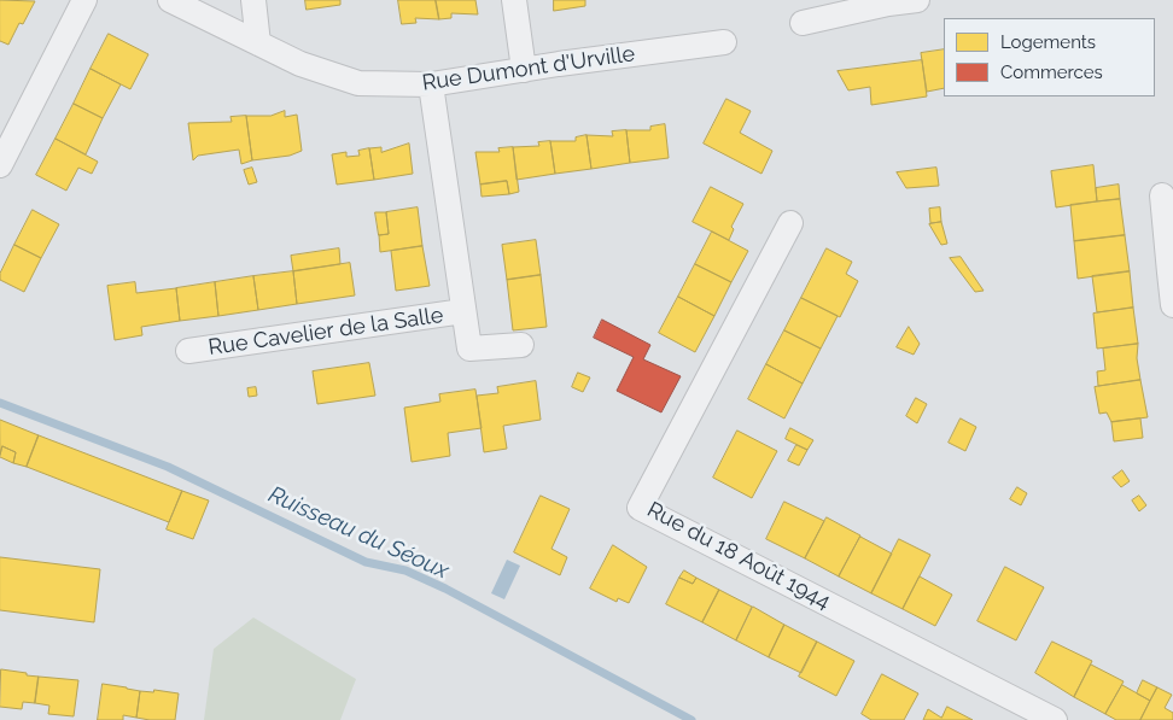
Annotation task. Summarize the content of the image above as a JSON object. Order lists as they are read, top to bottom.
{
  "streets": {
    "street": ["Rue Dumont d'Urville", "Rue Cavelier de la Salle", "Rue du 18 Août 1944"]
  },
  "crossings": [
    ["Rue Dumont d'Urville", "Rue Cavelier de la Salle"]
  ],
  "water": ["Ruisseau du Séoux"],
  "legend": ["Logements", "Commerces"]
}
